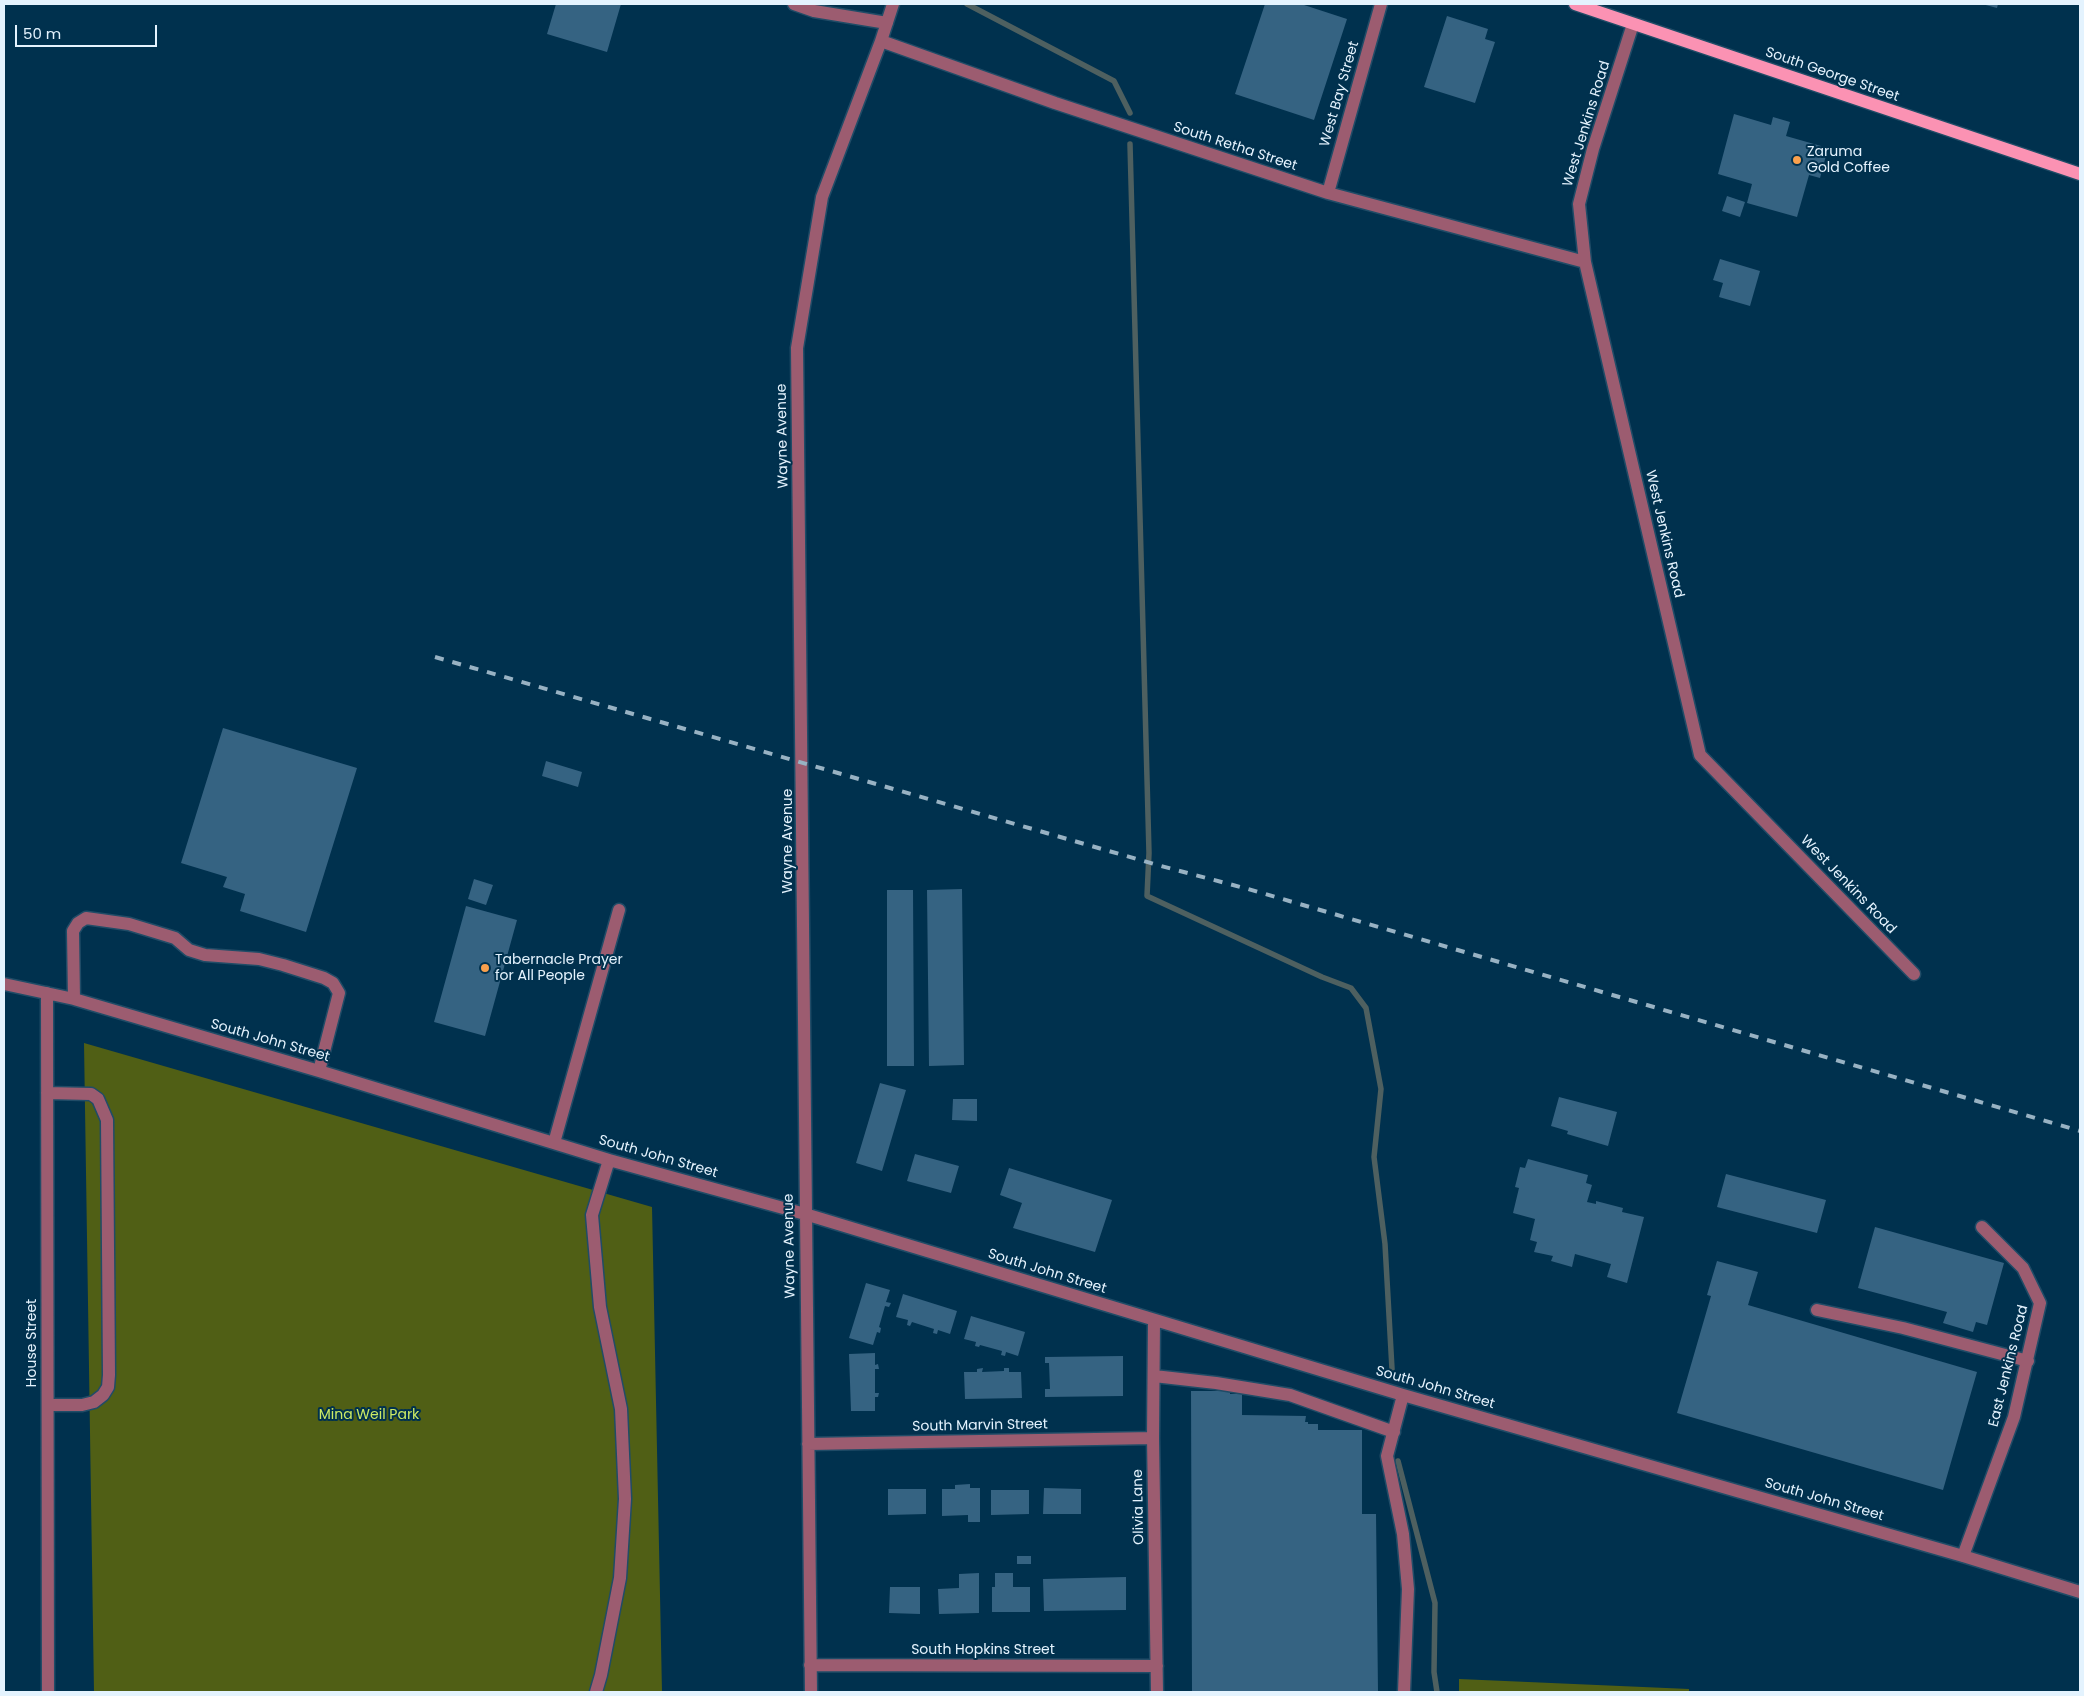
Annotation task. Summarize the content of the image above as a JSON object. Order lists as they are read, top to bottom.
{
  "streets": {
    "main road": ["South George Street"],
    "street": [
      "West Bay Street",
      "West Jenkins Road",
      "South Retha Street",
      "Wayne Avenue",
      "South John Street",
      "House Street",
      "East Jenkins Road",
      "South Marvin Street",
      "Olivia Lane",
      "South Hopkins Street"
    ]
  },
  "crossings": [
    ["South George Street", "West Jenkins Road"],
    ["West Bay Street", "South Retha Street"],
    ["West Jenkins Road", "South Retha Street"],
    ["South Retha Street", "Wayne Avenue"],
    ["Wayne Avenue", "South John Street"],
    ["Wayne Avenue", "South Marvin Street"],
    ["Wayne Avenue", "South Hopkins Street"],
    ["South John Street", "House Street"],
    ["South John Street", "East Jenkins Road"],
    ["South John Street", "Olivia Lane"],
    ["South Marvin Street", "Olivia Lane"],
    ["Olivia Lane", "South Hopkins Street"]
  ],
  "parks": ["Mina Weil Park"],
  "places": ["Zaruma Gold Coffee", "Tabernacle Prayer for All People"],
  "scale_bar": "50 m"
}
